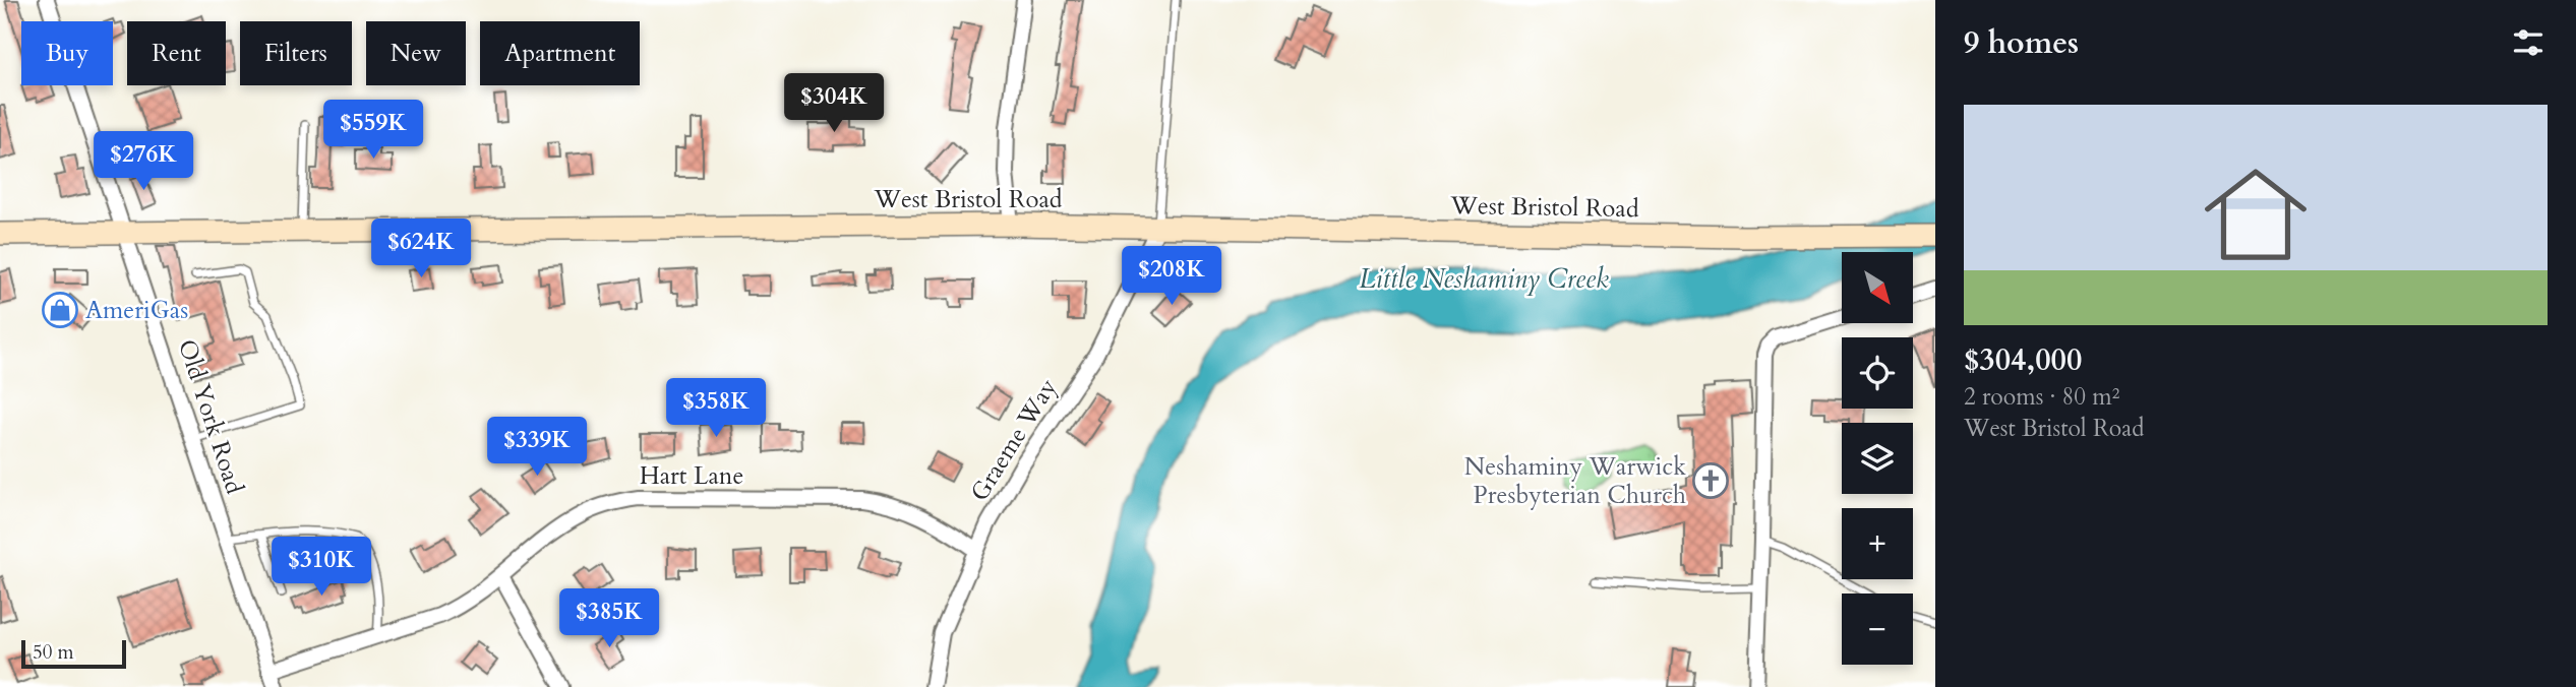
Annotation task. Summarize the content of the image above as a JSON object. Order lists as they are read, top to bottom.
{
  "streets": {
    "main road": ["West Bristol Road"],
    "street": ["Old York Road", "Graeme Way", "Hart Lane"]
  },
  "crossings": [
    ["West Bristol Road", "Old York Road"],
    ["West Bristol Road", "Graeme Way"],
    ["Old York Road", "Hart Lane"],
    ["Graeme Way", "Hart Lane"]
  ],
  "water": ["Little Neshaminy Creek"],
  "places": {
    "shop": ["AmeriGas"],
    "church": ["Neshaminy Warwick Presbyterian Church"]
  },
  "scale_bar": "50 m",
  "north": "bottom right",
  "page": {
    "heading": "9 homes",
    "chip": [
      "Buy",
      "Rent",
      "Filters",
      "New",
      "Apartment"
    ],
    "price": [
      "$304K",
      "$559K",
      "$276K",
      "$624K",
      "$208K",
      "$358K",
      "$339K",
      "$310K",
      "$385K"
    ],
    "list": [
      {
        "name": "$304,000",
        "note": "2 rooms · 80 m² · West Bristol Road"
      }
    ],
    "map_buttons": ["+", "−"],
    "scale": "50 m"
  }
}
